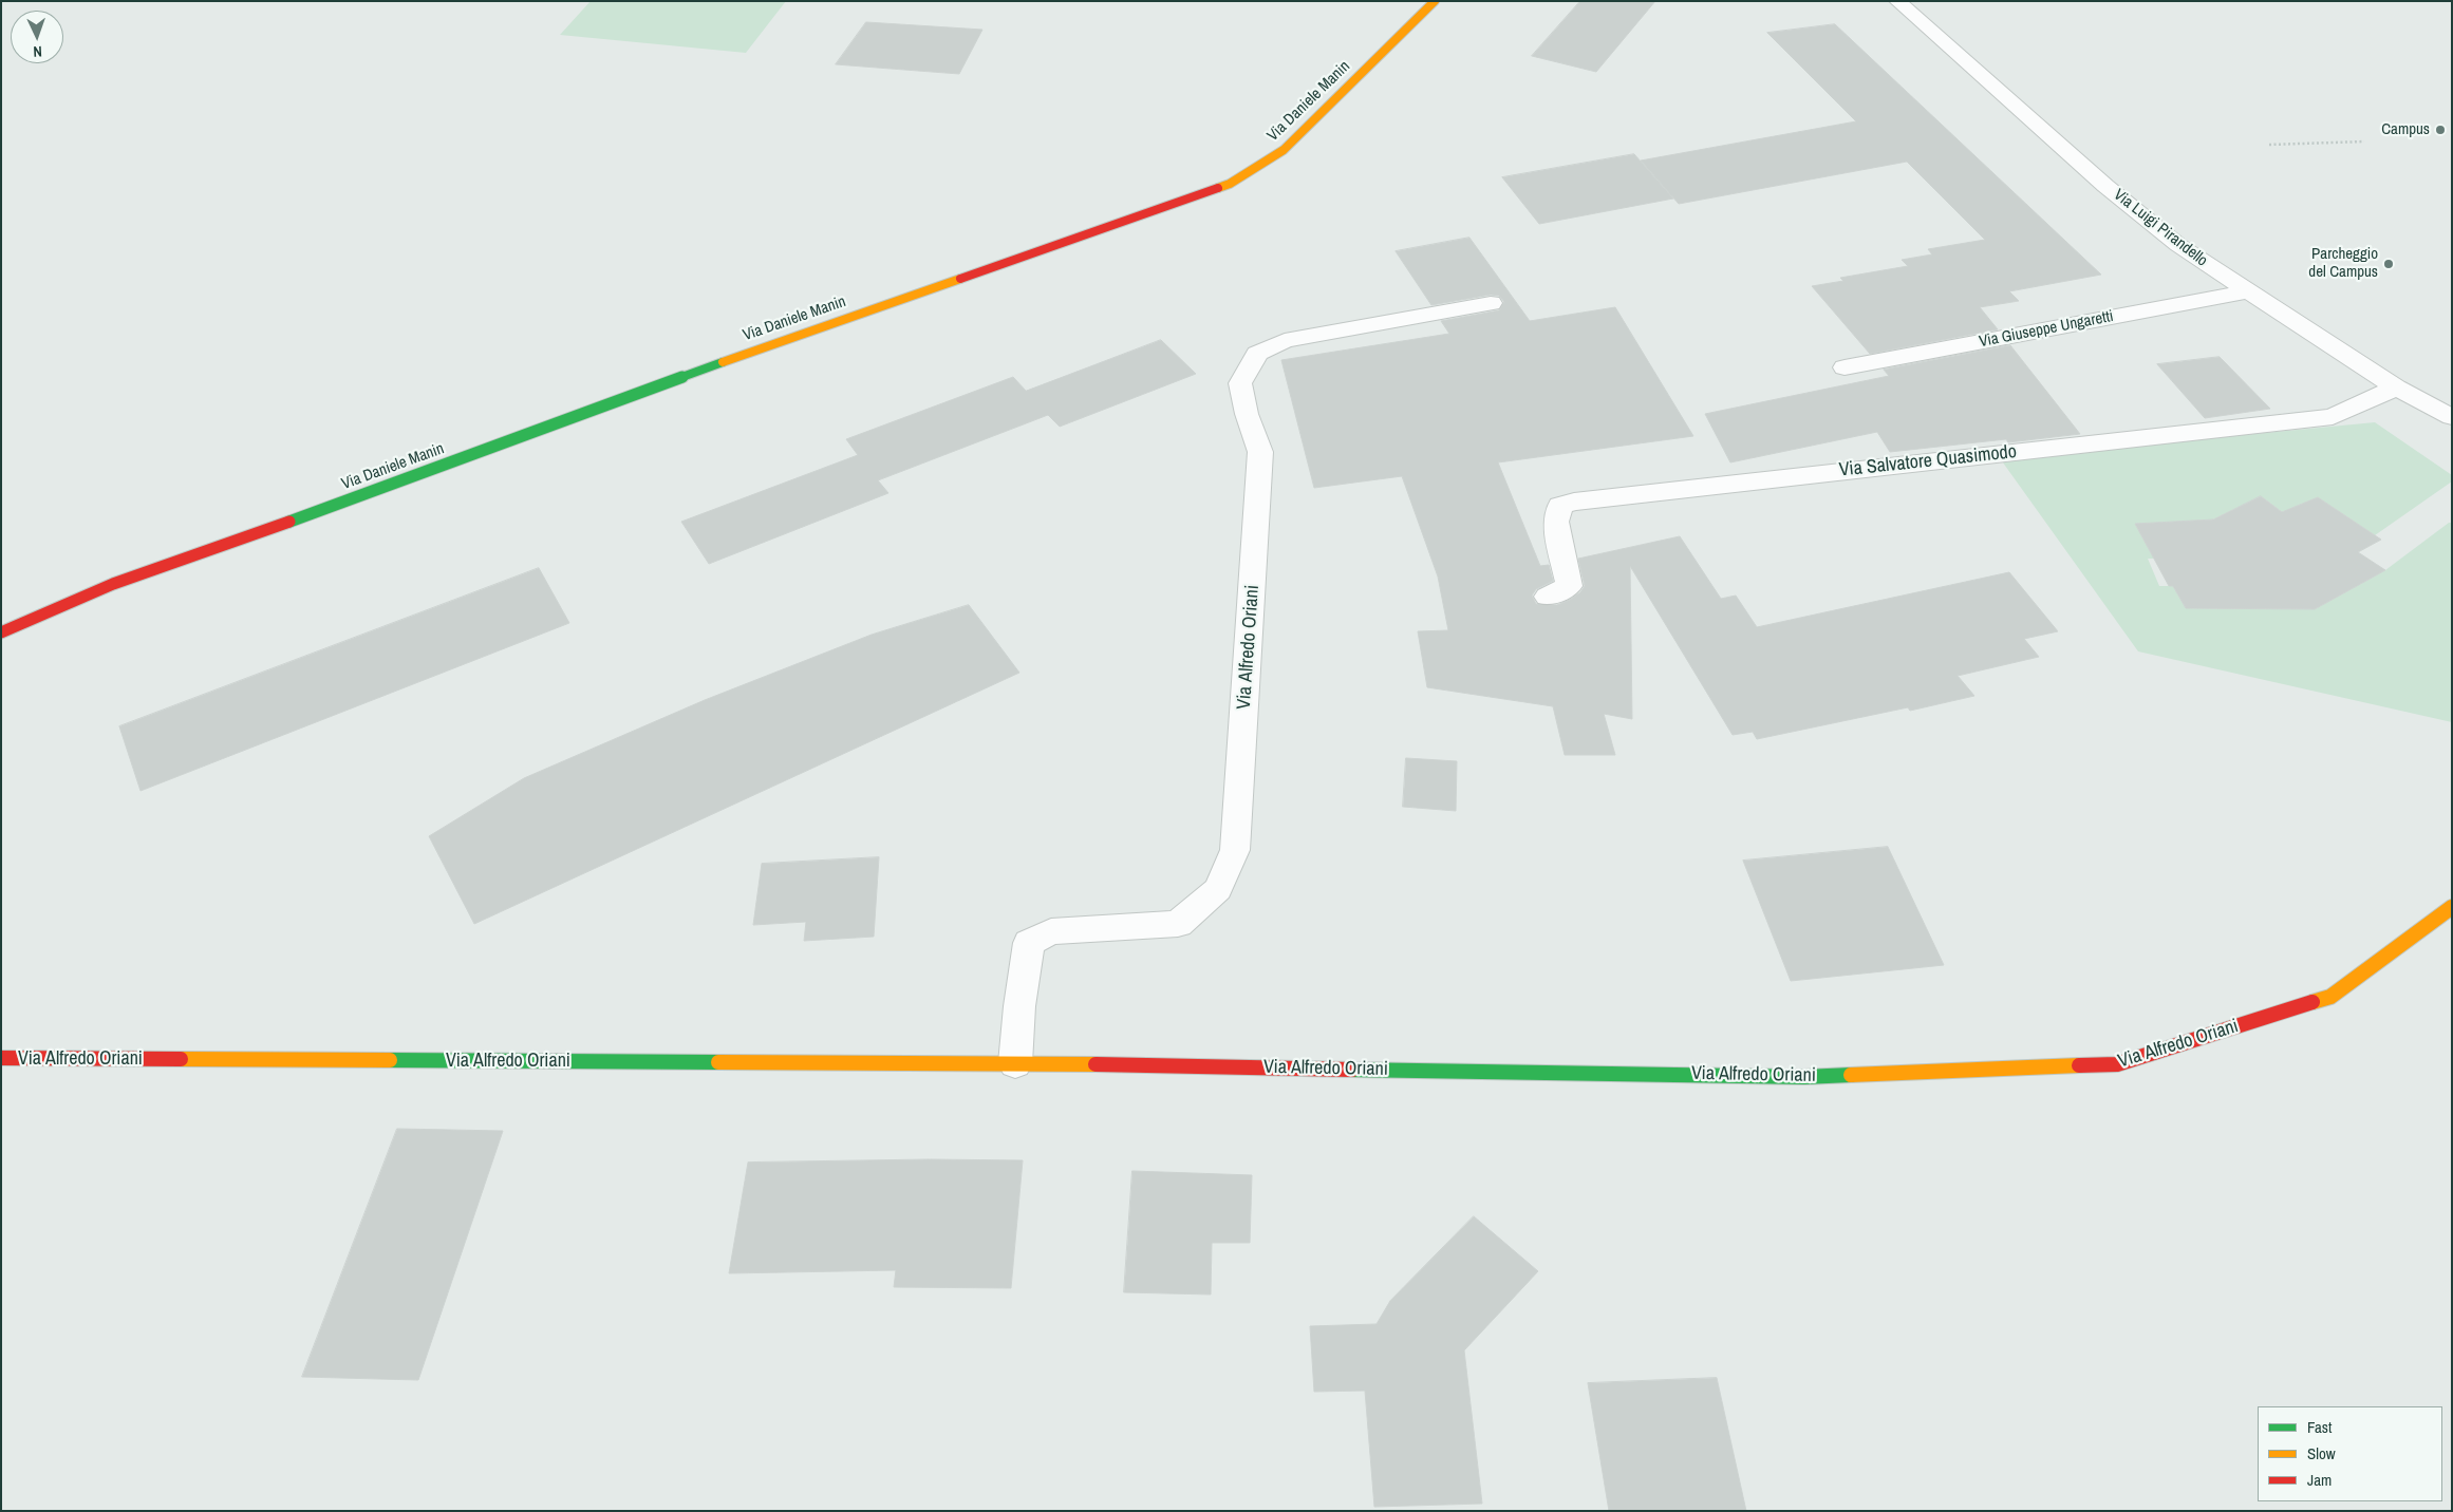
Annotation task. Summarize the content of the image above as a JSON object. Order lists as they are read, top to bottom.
{
  "streets": {
    "main road": ["Via Daniele Manin", "Via Alfredo Oriani"],
    "street": ["Via Luigi Pirandello", "Via Giuseppe Ungaretti", "Via Salvatore Quasimodo"]
  },
  "crossings": [
    ["Via Luigi Pirandello", "Via Giuseppe Ungaretti"],
    ["Via Luigi Pirandello", "Via Salvatore Quasimodo"]
  ],
  "places": ["Campus", "Parcheggio del Campus"],
  "legend": ["Fast", "Slow", "Jam"],
  "north": "bottom"
}
